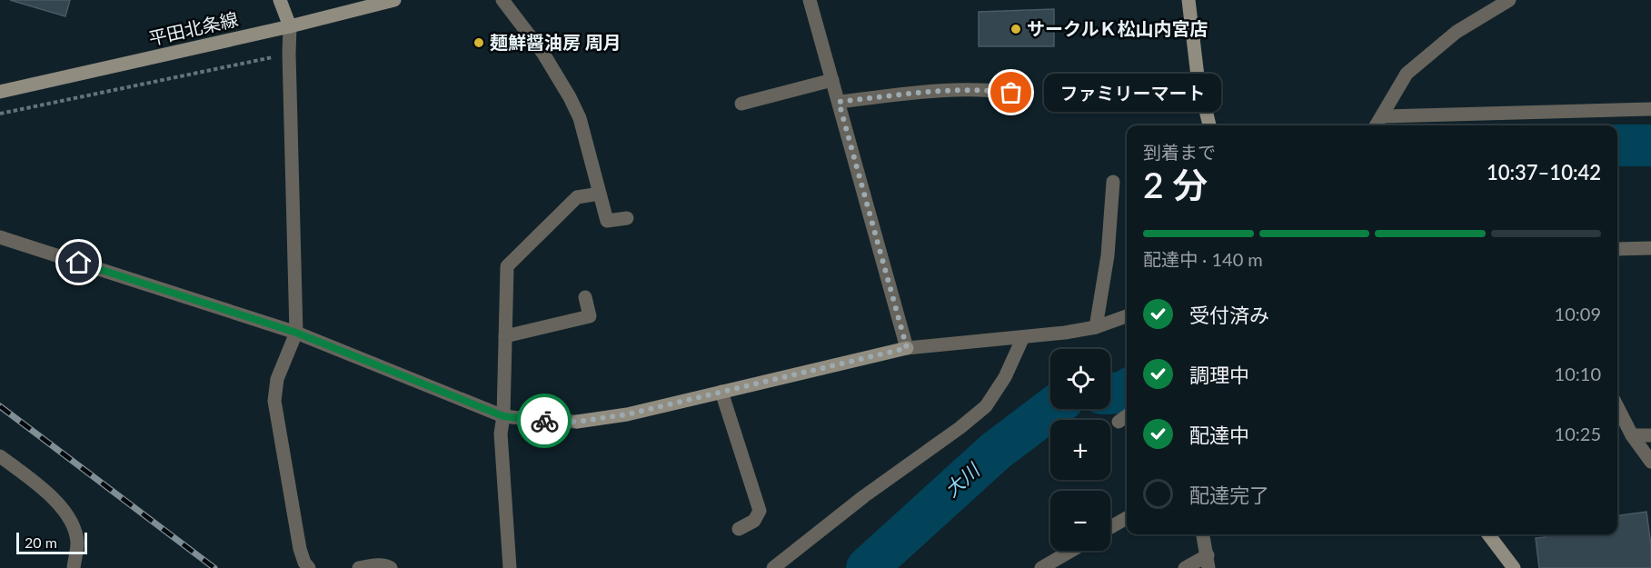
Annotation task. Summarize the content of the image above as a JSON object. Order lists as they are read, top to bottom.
{
  "streets": {
    "street": ["平田北条線"]
  },
  "water": ["大川"],
  "places": ["サークルＫ松山内宮店", "麺鮮醤油房 周月", "ファミリーマート"],
  "scale_bar": "20 m",
  "page": {
    "bubble": "ファミリーマート",
    "heading": ["2 分", "到着まで", "10:37–10:42"],
    "bar": "配達中 · 140 m",
    "list": [
      ["受付済み", "10:09"],
      ["調理中", "10:10"],
      ["配達中", "10:25"],
      "配達完了"
    ],
    "map_buttons": ["+", "−"],
    "scale": "20 m"
  }
}
